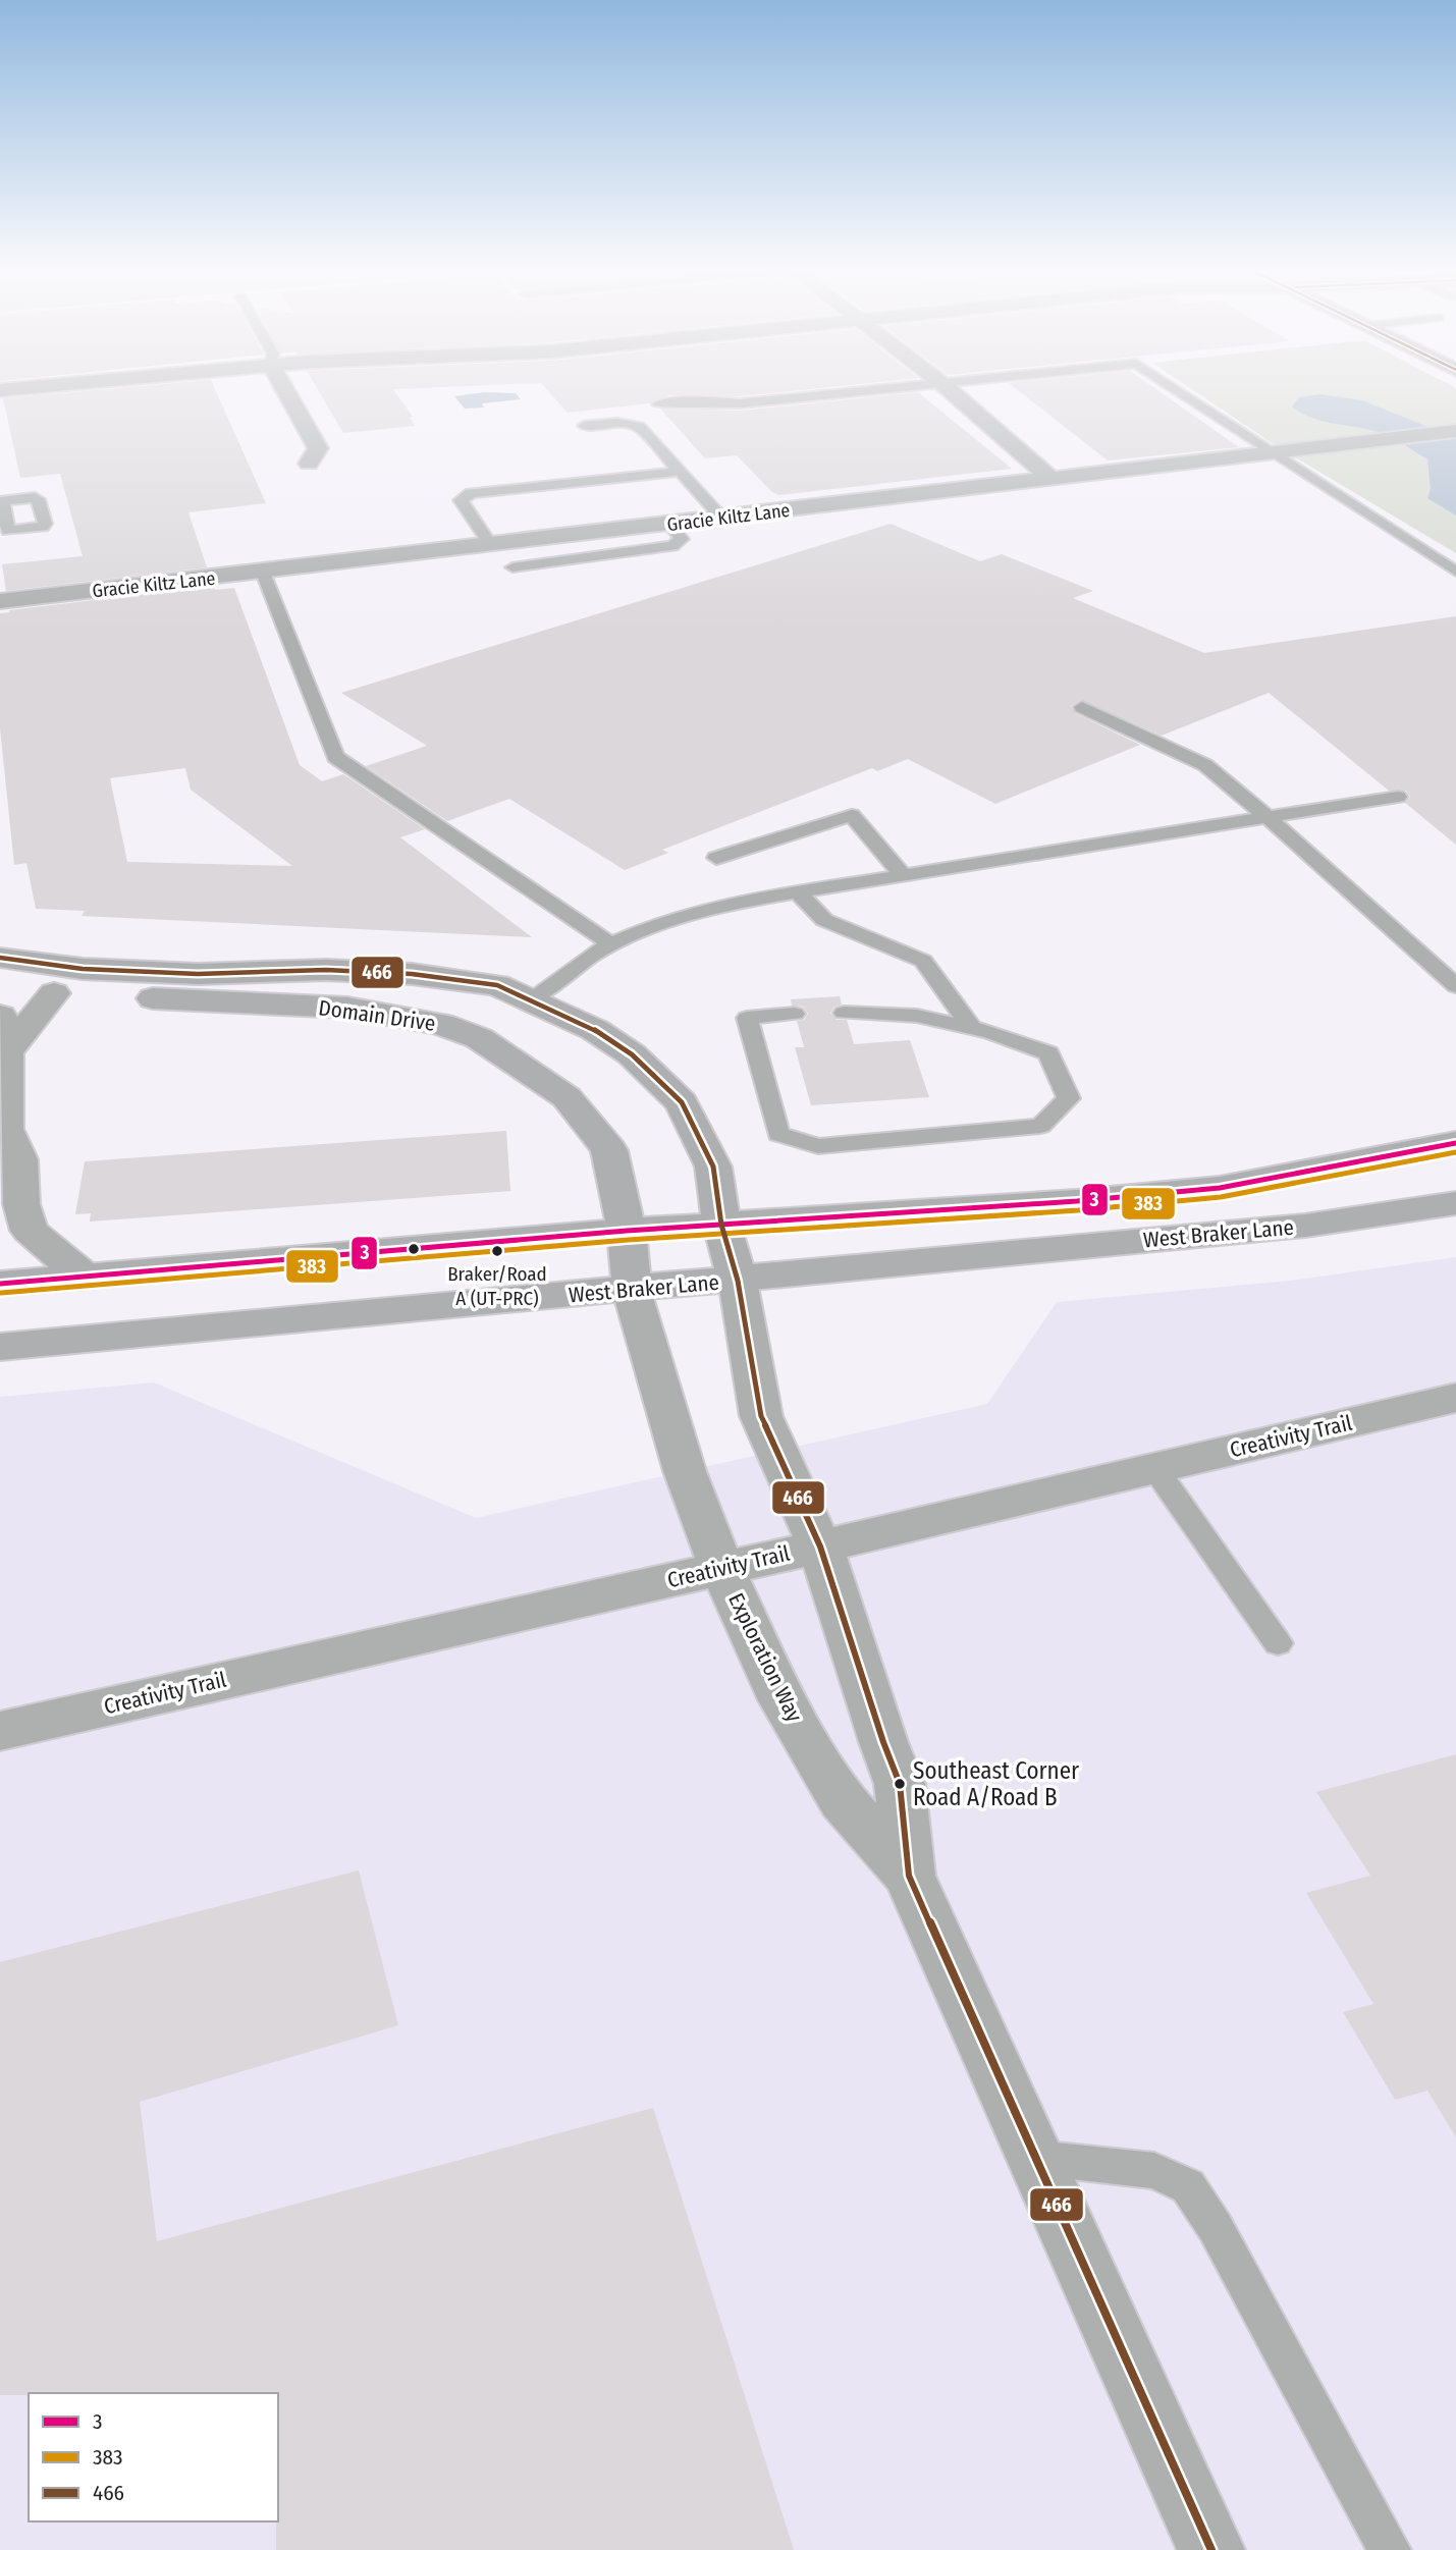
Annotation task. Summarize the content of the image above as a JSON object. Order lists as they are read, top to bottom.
{
  "streets": {
    "street": [
      "Gracie Kiltz Lane",
      "Domain Drive",
      "West Braker Lane",
      "Creativity Trail",
      "Exploration Way"
    ]
  },
  "crossings": [
    ["Domain Drive", "West Braker Lane"],
    ["Domain Drive", "Exploration Way"],
    ["West Braker Lane", "Exploration Way"],
    ["Creativity Trail", "Exploration Way"]
  ],
  "places": ["Braker/Road A (UT-PRC)", "Southeast Corner Road A/Road B"],
  "lines": ["transit line 466", "transit line 3", "transit line 383"],
  "legend": ["3", "383", "466"]
}
